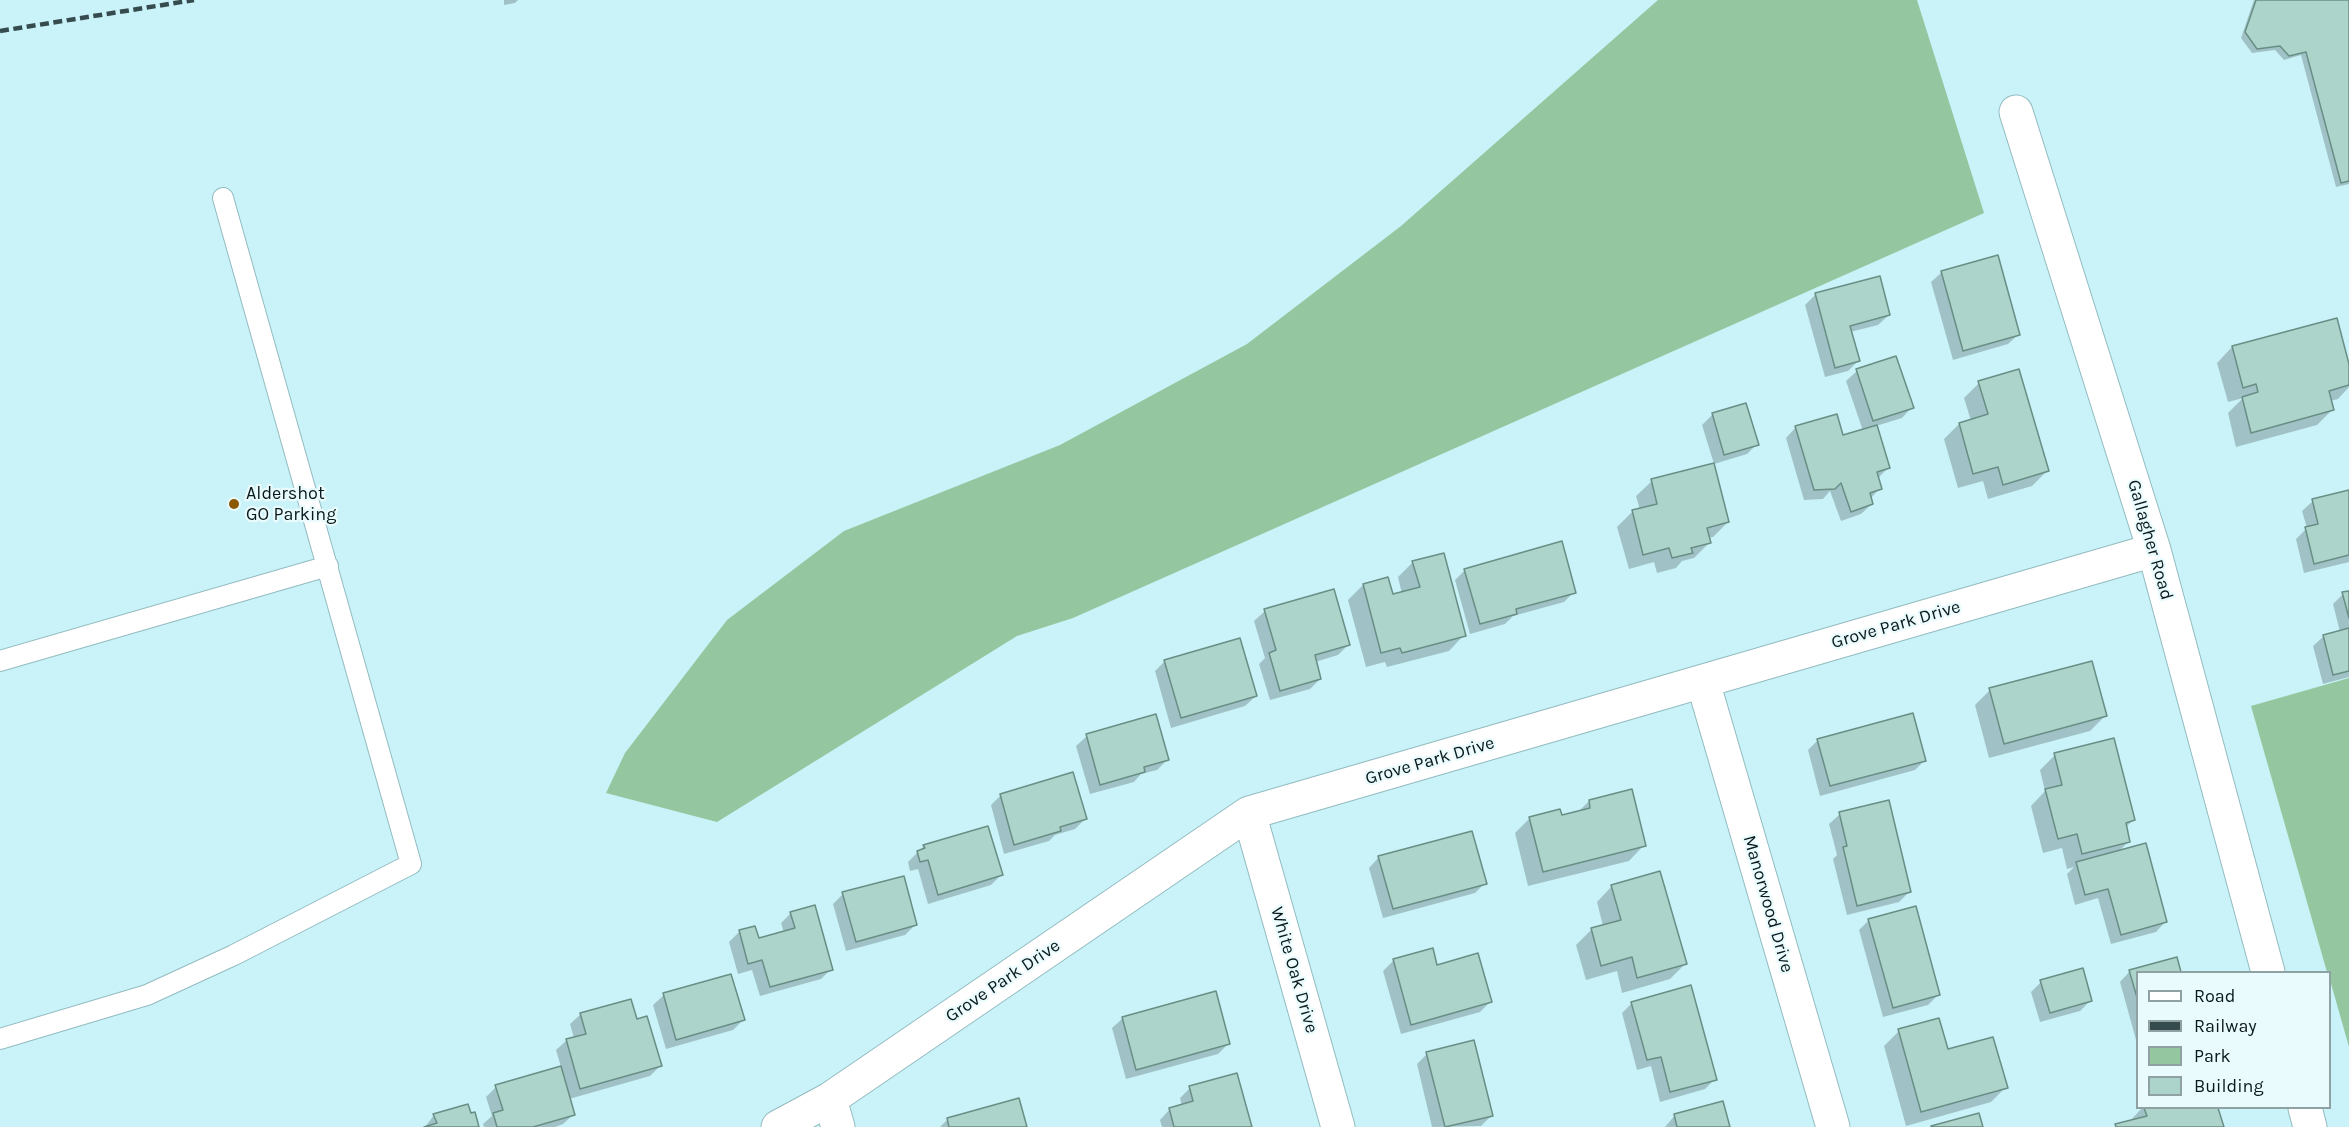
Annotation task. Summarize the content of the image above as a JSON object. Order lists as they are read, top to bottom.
{
  "streets": {
    "street": [
      "Gallagher Road",
      "Grove Park Drive",
      "Manorwood Drive",
      "White Oak Drive"
    ]
  },
  "crossings": [
    ["Gallagher Road", "Grove Park Drive"],
    ["Grove Park Drive", "Manorwood Drive"],
    ["Grove Park Drive", "White Oak Drive"]
  ],
  "places": ["Aldershot GO Parking"],
  "legend": [
    "Road",
    "Railway",
    "Park",
    "Building"
  ]
}
